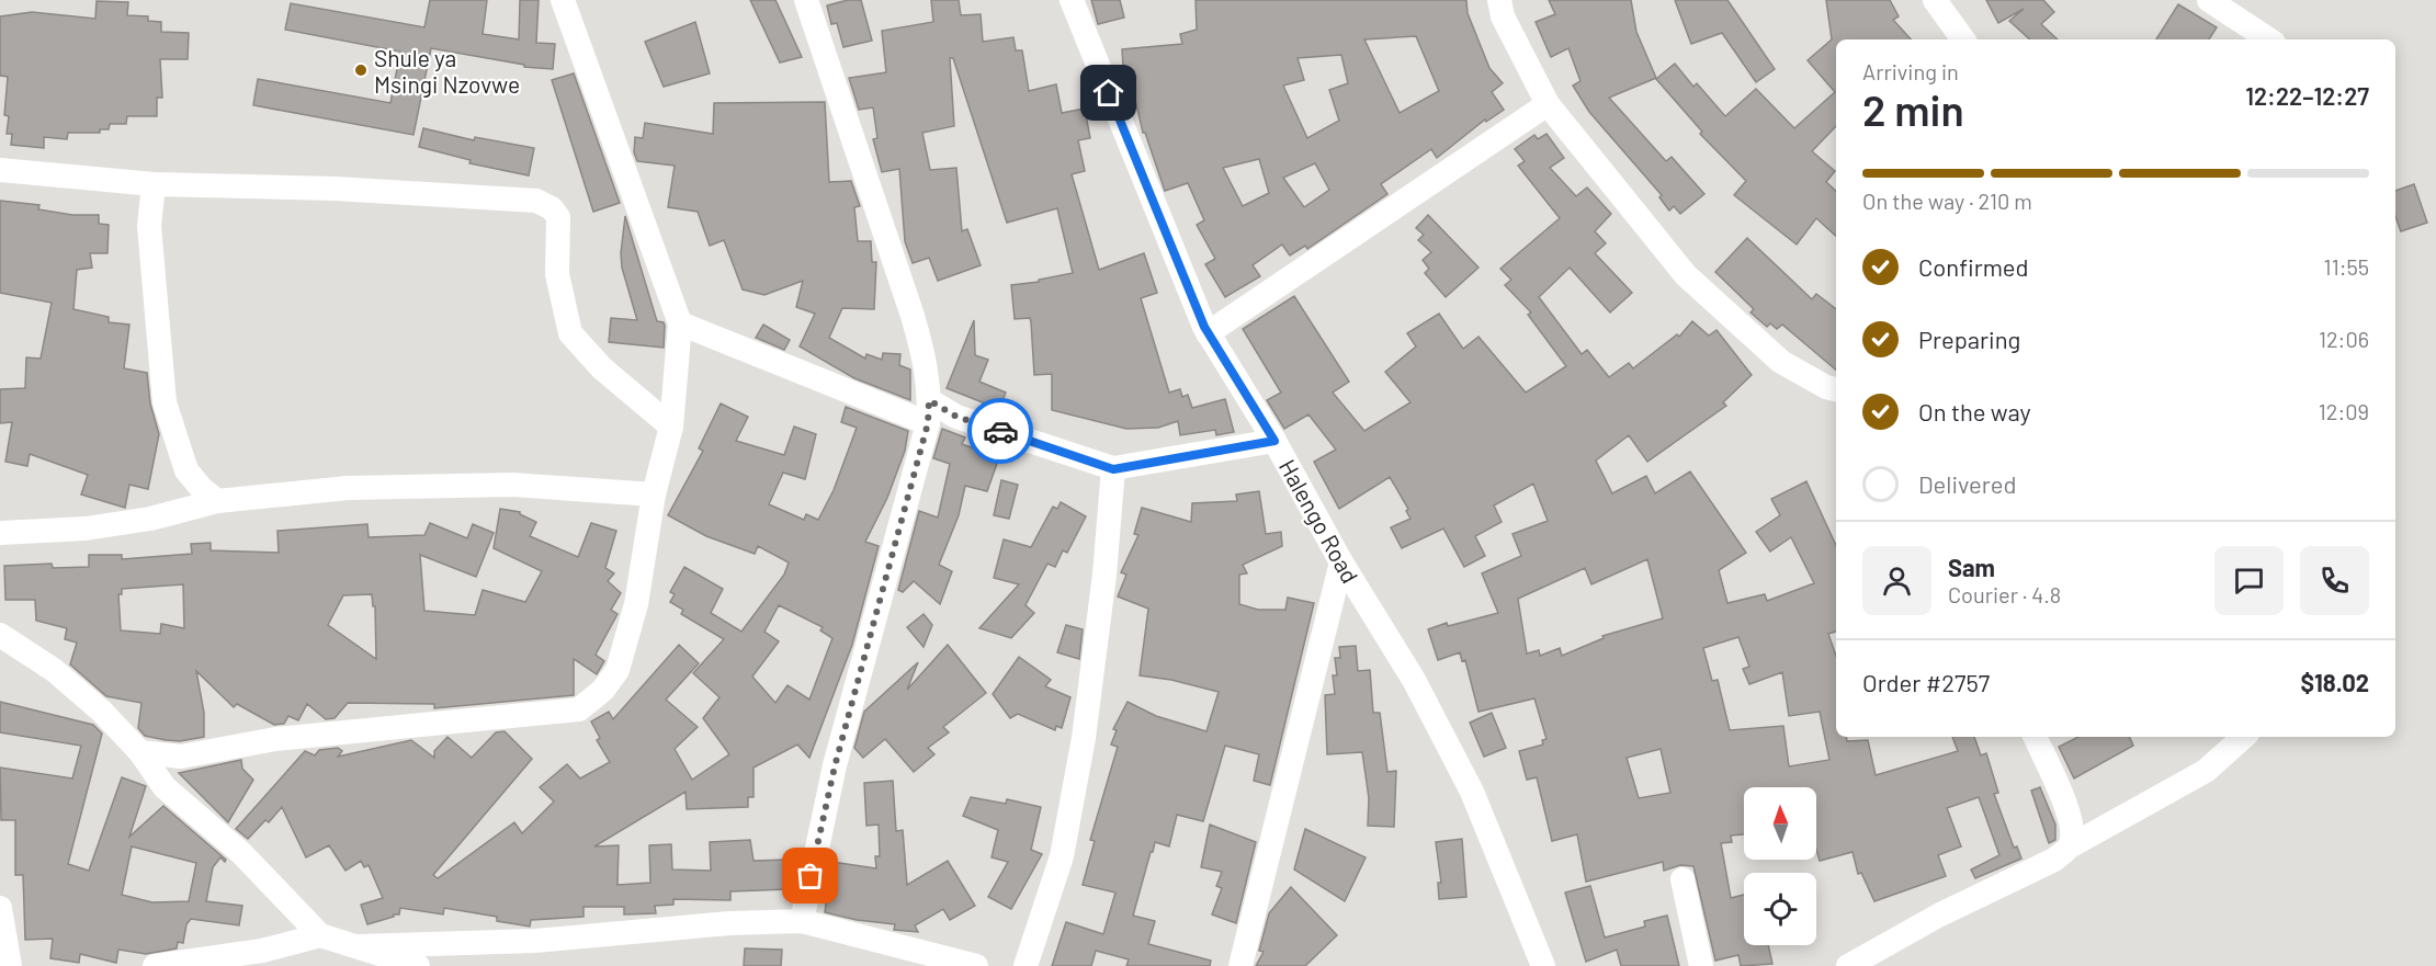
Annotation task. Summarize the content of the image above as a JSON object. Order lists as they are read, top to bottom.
{
  "streets": {
    "street": ["Halengo Road"]
  },
  "places": ["Shule ya Msingi Nzovwe"],
  "north": "top",
  "page": {
    "heading": ["2 min", "Arriving in", "12:22–12:27"],
    "panel": [
      "Sam",
      "Courier · 4.8",
      "Order #2757",
      "$18.02"
    ],
    "bar": "On the way · 210 m",
    "list": [
      ["Confirmed", "11:55"],
      ["Preparing", "12:06"],
      ["On the way", "12:09"],
      "Delivered"
    ]
  }
}
